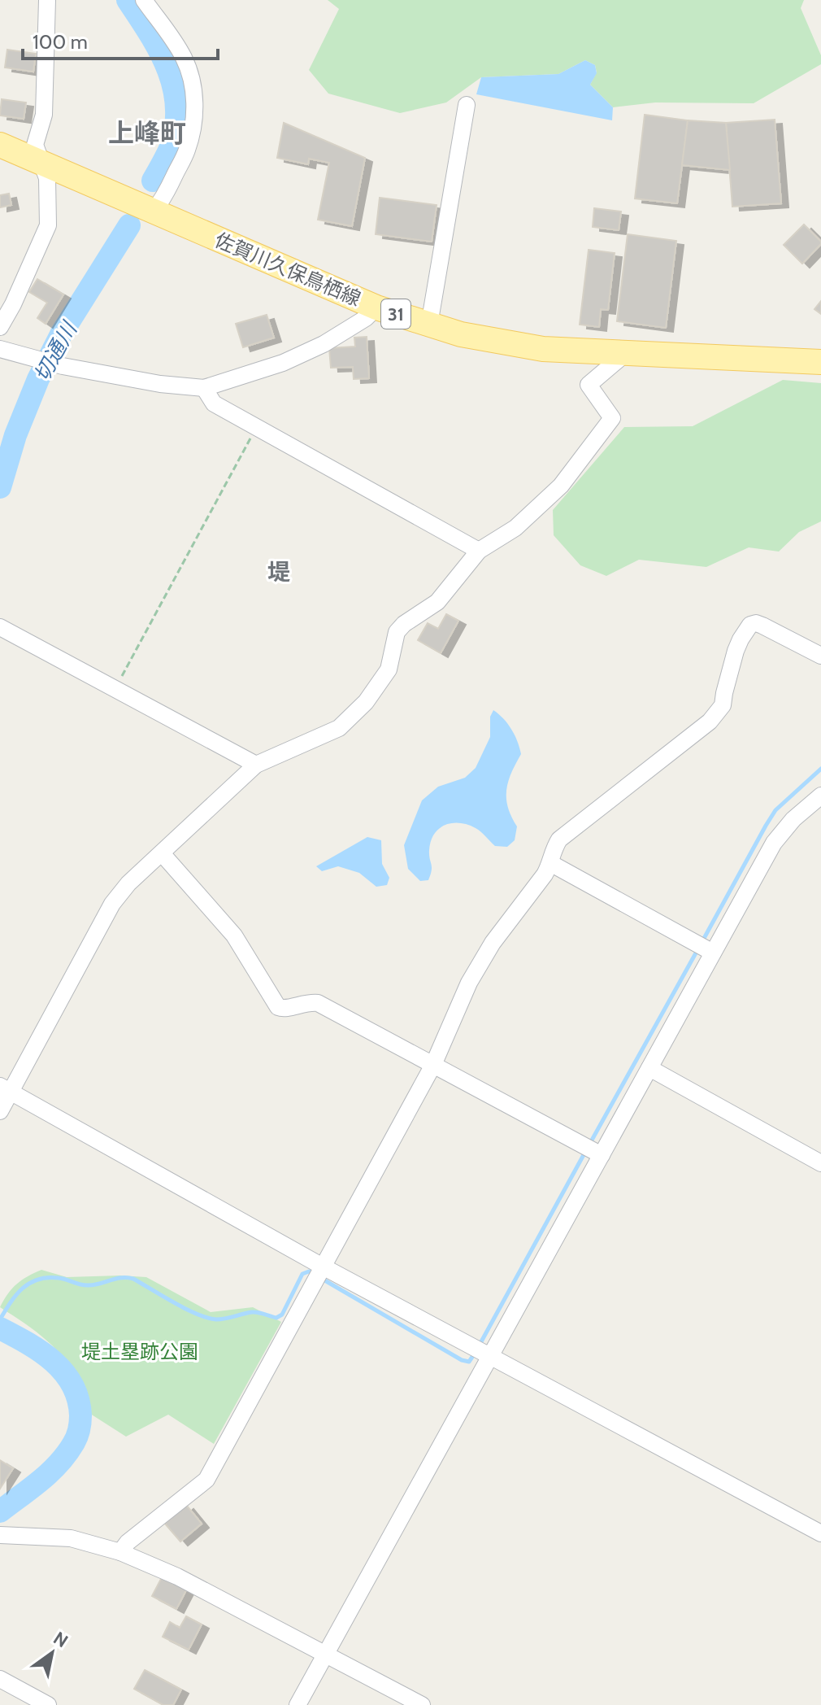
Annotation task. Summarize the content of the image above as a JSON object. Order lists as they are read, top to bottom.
{
  "streets": {
    "main road": ["佐賀川久保鳥栖線", "31"]
  },
  "districts": ["上峰町", "堤"],
  "water": ["切通川"],
  "parks": ["堤土塁跡公園"],
  "scale_bar": "100 m",
  "north": "top right"
}
